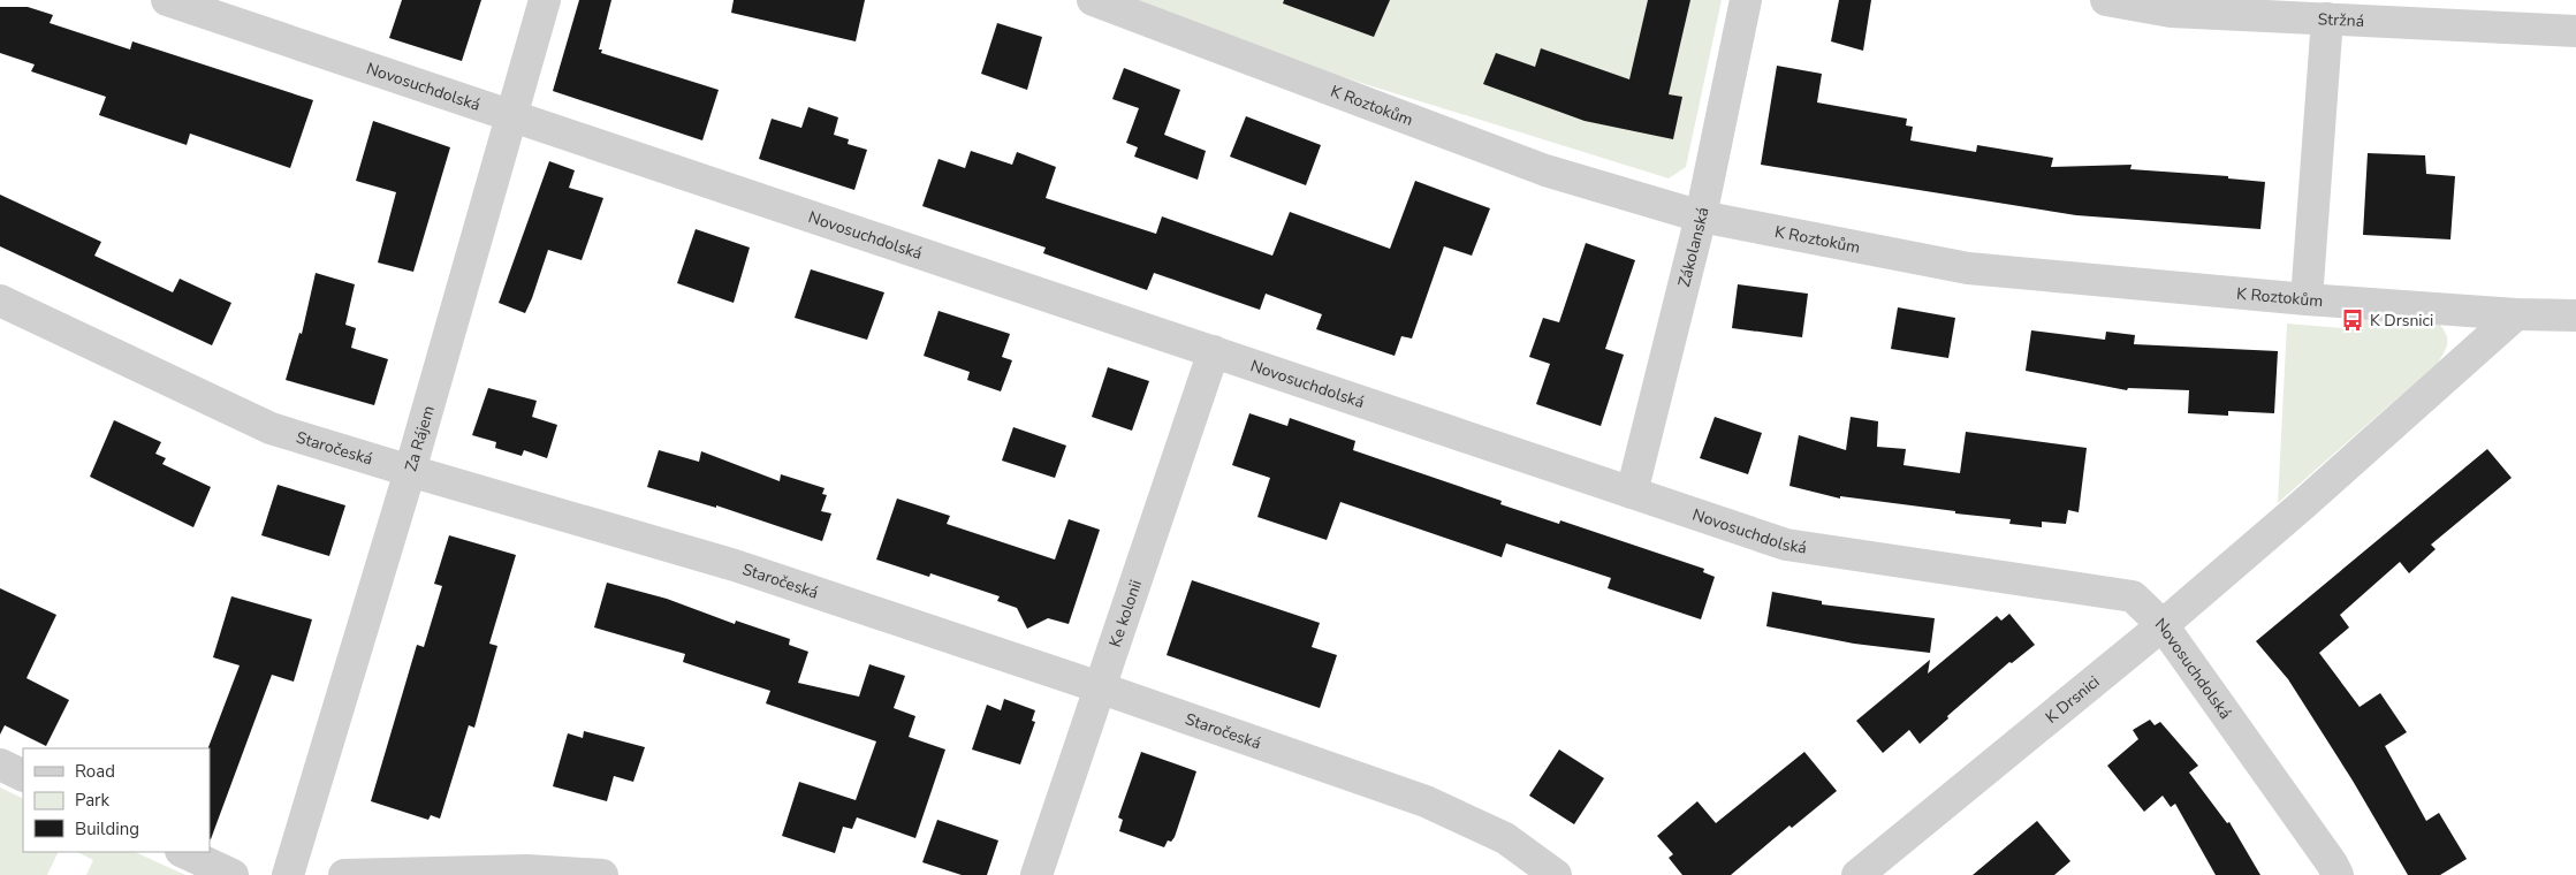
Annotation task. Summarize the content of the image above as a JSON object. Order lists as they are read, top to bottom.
{
  "streets": {
    "street": [
      "Stržná",
      "Novosuchdolská",
      "K Roztokům",
      "Zákolanská",
      "Za Rájem",
      "Staročeská",
      "Ke kolonii",
      "K Drsnici"
    ]
  },
  "crossings": [
    ["Novosuchdolská", "Zákolanská"],
    ["Novosuchdolská", "Za Rájem"],
    ["Novosuchdolská", "Ke kolonii"],
    ["Novosuchdolská", "K Drsnici"],
    ["K Roztokům", "Zákolanská"],
    ["K Roztokům", "K Drsnici"],
    ["Za Rájem", "Staročeská"],
    ["Staročeská", "Ke kolonii"]
  ],
  "places": {
    "bus stop": ["K Drsnici"]
  },
  "legend": ["Road", "Park", "Building"]
}
